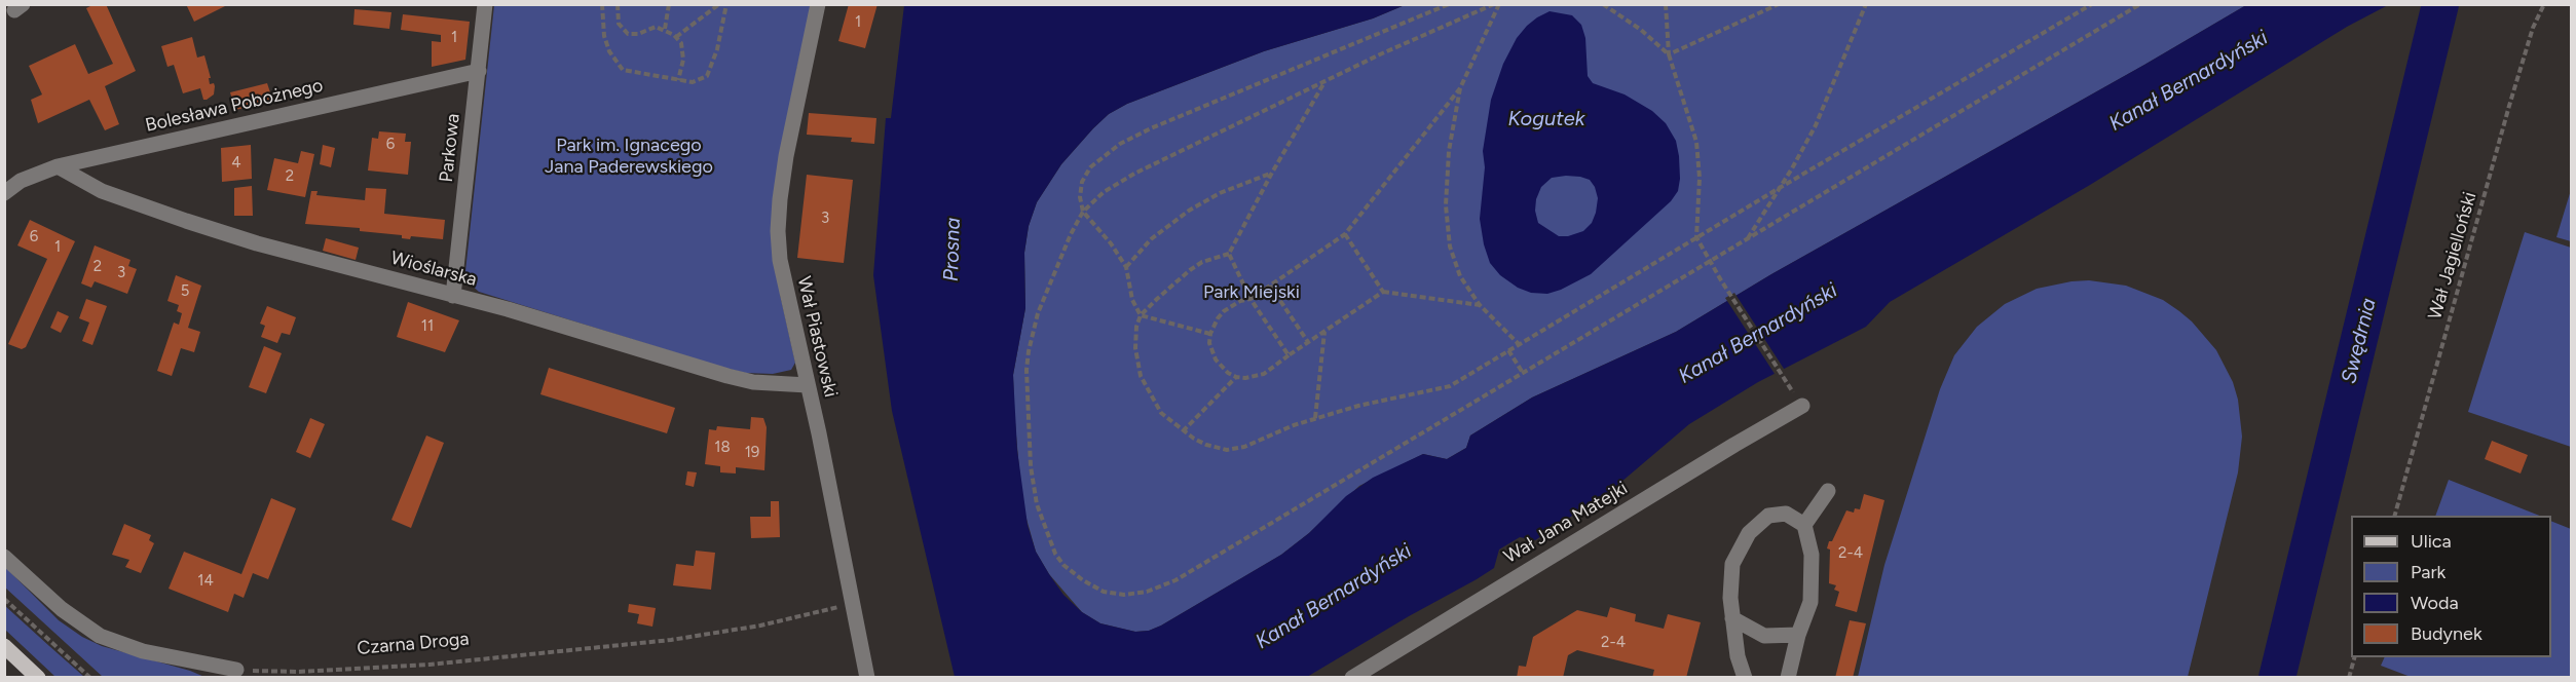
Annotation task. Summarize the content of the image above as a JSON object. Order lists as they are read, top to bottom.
{
  "streets": {
    "street": [
      "Bolesława Pobożnego",
      "Parkowa",
      "Wioślarska",
      "Wał Piastowski",
      "Wał Jana Matejki"
    ],
    "path": ["Wał Jagielloński", "Czarna Droga"]
  },
  "crossings": [
    ["Bolesława Pobożnego", "Parkowa"],
    ["Bolesława Pobożnego", "Wioślarska"],
    ["Parkowa", "Wioślarska"],
    ["Wioślarska", "Wał Piastowski"],
    ["Wał Piastowski", "Czarna Droga"]
  ],
  "water": [
    "Kanał Bernardyński",
    "Kogutek",
    "Prosna",
    "Swędrnia"
  ],
  "parks": ["Park im. Ignacego Jana Paderewskiego", "Park Miejski"],
  "house_numbers": [
    "1",
    "1",
    "6",
    "4",
    "2",
    "3",
    "6",
    "1",
    "2",
    "3",
    "5",
    "11",
    "18",
    "19",
    "2-4",
    "14",
    "2-4"
  ],
  "legend": [
    "Ulica",
    "Park",
    "Woda",
    "Budynek"
  ]
}
